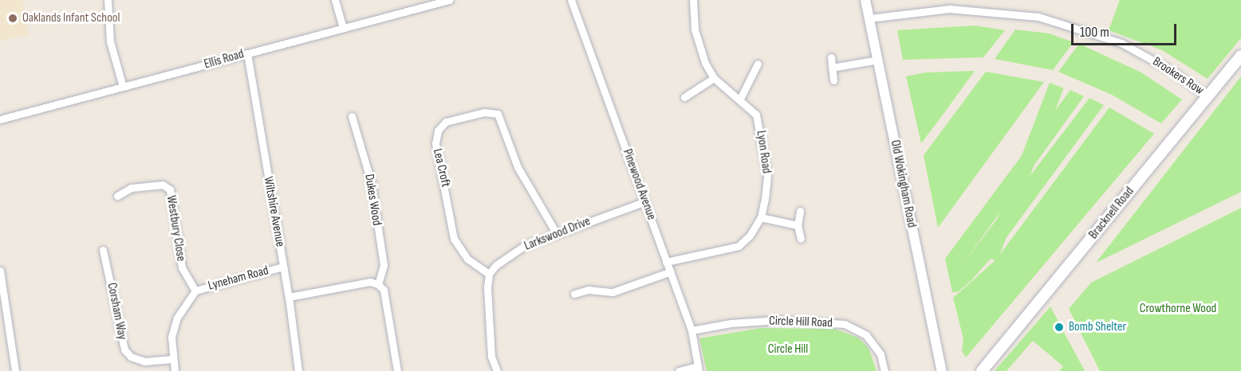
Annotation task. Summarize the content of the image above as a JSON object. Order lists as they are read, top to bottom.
{
  "streets": {
    "main road": ["Bracknell Road"],
    "street": [
      "Ellis Road",
      "Brookers Row",
      "Lyon Road",
      "Lea Croft",
      "Old Wokingham Road",
      "Pinewood Avenue",
      "Dukes Wood",
      "Wiltshire Avenue",
      "Westbury Close",
      "Larkswood Drive",
      "Lyneham Road",
      "Corsham Way",
      "Circle Hill Road"
    ]
  },
  "crossings": [
    ["Ellis Road", "Wiltshire Avenue"],
    ["Brookers Row", "Old Wokingham Road"],
    ["Brookers Row", "Bracknell Road"],
    ["Lyon Road", "Pinewood Avenue"],
    ["Lea Croft", "Larkswood Drive"],
    ["Pinewood Avenue", "Larkswood Drive"],
    ["Pinewood Avenue", "Circle Hill Road"],
    ["Wiltshire Avenue", "Lyneham Road"],
    ["Westbury Close", "Lyneham Road"],
    ["Lyneham Road", "Corsham Way"]
  ],
  "parks": ["Crowthorne Wood", "Circle Hill"],
  "places": ["Oaklands Infant School", "Bomb Shelter"],
  "scale_bar": "100 m"
}
